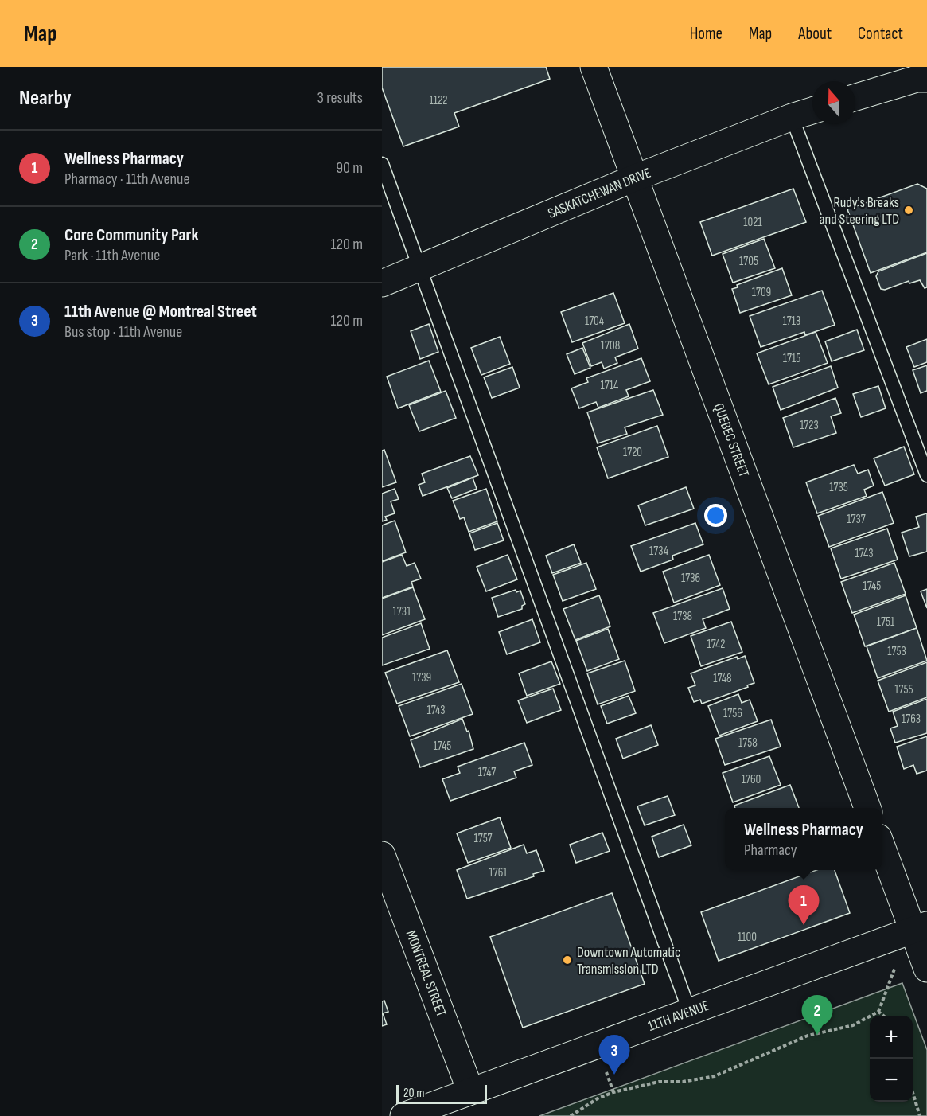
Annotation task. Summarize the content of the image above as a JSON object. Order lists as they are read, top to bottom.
{
  "streets": {
    "street": [
      "SASKATCHEWAN DRIVE",
      "QUEBEC STREET",
      "MONTREAL STREET",
      "11TH AVENUE"
    ]
  },
  "crossings": [
    ["SASKATCHEWAN DRIVE", "QUEBEC STREET"],
    ["MONTREAL STREET", "11TH AVENUE"]
  ],
  "places": ["Rudy's Breaks and Steering LTD", "Downtown Automatic Transmission LTD"],
  "house_numbers": [
    "1122",
    "1021",
    "1705",
    "1709",
    "1704",
    "1713",
    "1708",
    "1715",
    "1714",
    "1723",
    "1720",
    "1735",
    "1737",
    "1734",
    "1743",
    "1736",
    "1745",
    "1731",
    "1738",
    "1751",
    "1742",
    "1753",
    "1739",
    "1748",
    "1755",
    "1743",
    "1756",
    "1763",
    "1758",
    "1745",
    "1747",
    "1760",
    "1757",
    "1761",
    "1100"
  ],
  "scale_bar": "20 m",
  "north": "top",
  "page": {
    "header": "Map",
    "nav": [
      "Home",
      "Map",
      "About",
      "Contact"
    ],
    "heading": ["Nearby", "3 results"],
    "list": [
      {
        "mark": "1",
        "name": "Wellness Pharmacy",
        "note": "Pharmacy · 11th Avenue",
        "value": "90 m"
      },
      {
        "mark": "2",
        "name": "Core Community Park",
        "note": "Park · 11th Avenue",
        "value": "120 m"
      },
      {
        "mark": "3",
        "name": "11th Avenue @ Montreal Street",
        "note": "Bus stop · 11th Avenue",
        "value": "120 m"
      }
    ],
    "popup": ["Wellness Pharmacy", "Pharmacy"],
    "pins": ["1", "2", "3"],
    "map_buttons": ["+", "−"],
    "scale": "20 m"
  }
}
